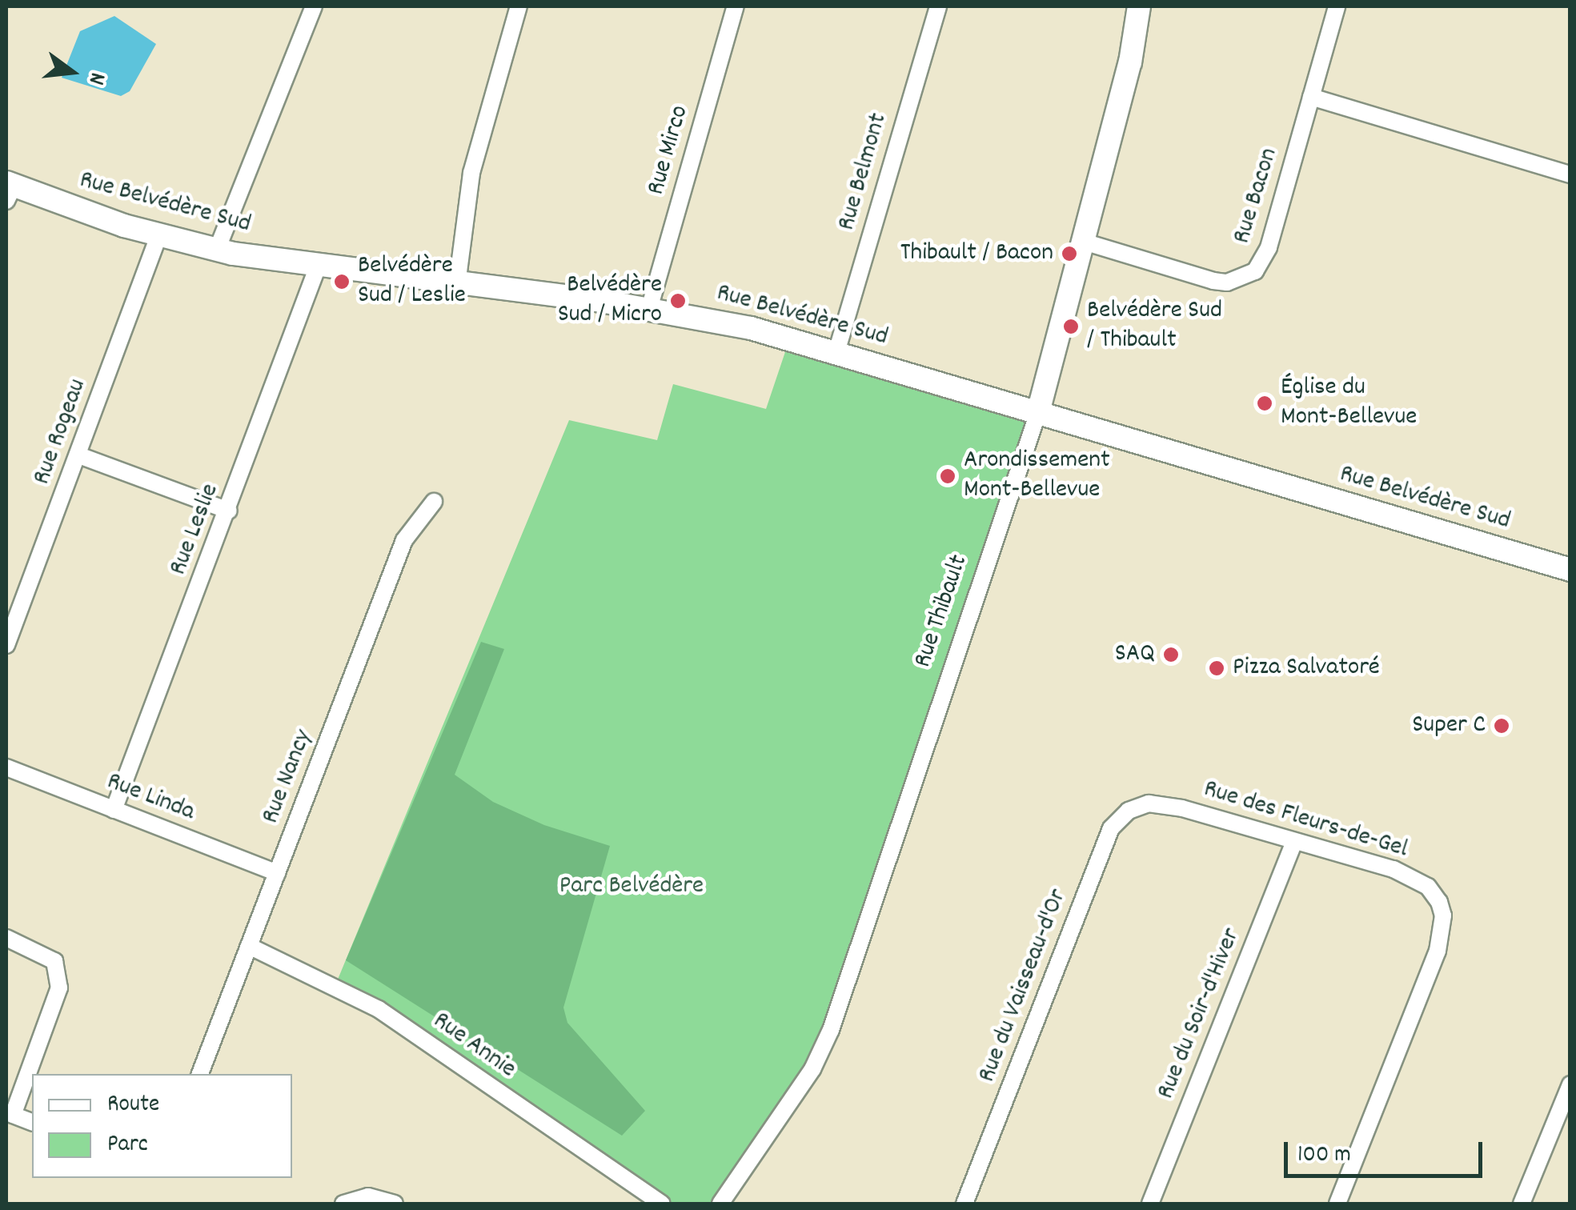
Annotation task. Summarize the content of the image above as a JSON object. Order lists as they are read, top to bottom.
{
  "streets": {
    "street": [
      "Rue Mirco",
      "Rue Belmont",
      "Rue Bacon",
      "Rue Belvédère Sud",
      "Rue Rogeau",
      "Rue Leslie",
      "Rue Thibault",
      "Rue Nancy",
      "Rue Linda",
      "Rue des Fleurs-de-Gel",
      "Rue du Vaisseau-d'Or",
      "Rue du Soir-d'Hiver",
      "Rue Annie"
    ]
  },
  "crossings": [
    ["Rue Mirco", "Rue Belvédère Sud"],
    ["Rue Belmont", "Rue Belvédère Sud"],
    ["Rue Bacon", "Rue Thibault"],
    ["Rue Belvédère Sud", "Rue Rogeau"],
    ["Rue Belvédère Sud", "Rue Leslie"],
    ["Rue Belvédère Sud", "Rue Thibault"],
    ["Rue Leslie", "Rue Linda"],
    ["Rue Nancy", "Rue Linda"],
    ["Rue Nancy", "Rue Annie"],
    ["Rue des Fleurs-de-Gel", "Rue du Vaisseau-d'Or"],
    ["Rue des Fleurs-de-Gel", "Rue du Soir-d'Hiver"]
  ],
  "parks": ["Parc Belvédère"],
  "places": [
    "Thibault / Bacon",
    "Belvédère Sud / Leslie",
    "Belvédère Sud / Micro",
    "Belvédère Sud / Thibault",
    "Église du Mont-Bellevue",
    "Arondissement Mont-Bellevue",
    "SAQ",
    "Pizza Salvatoré",
    "Super C"
  ],
  "legend": ["Route", "Parc"],
  "scale_bar": "100 m",
  "north": "right"
}
